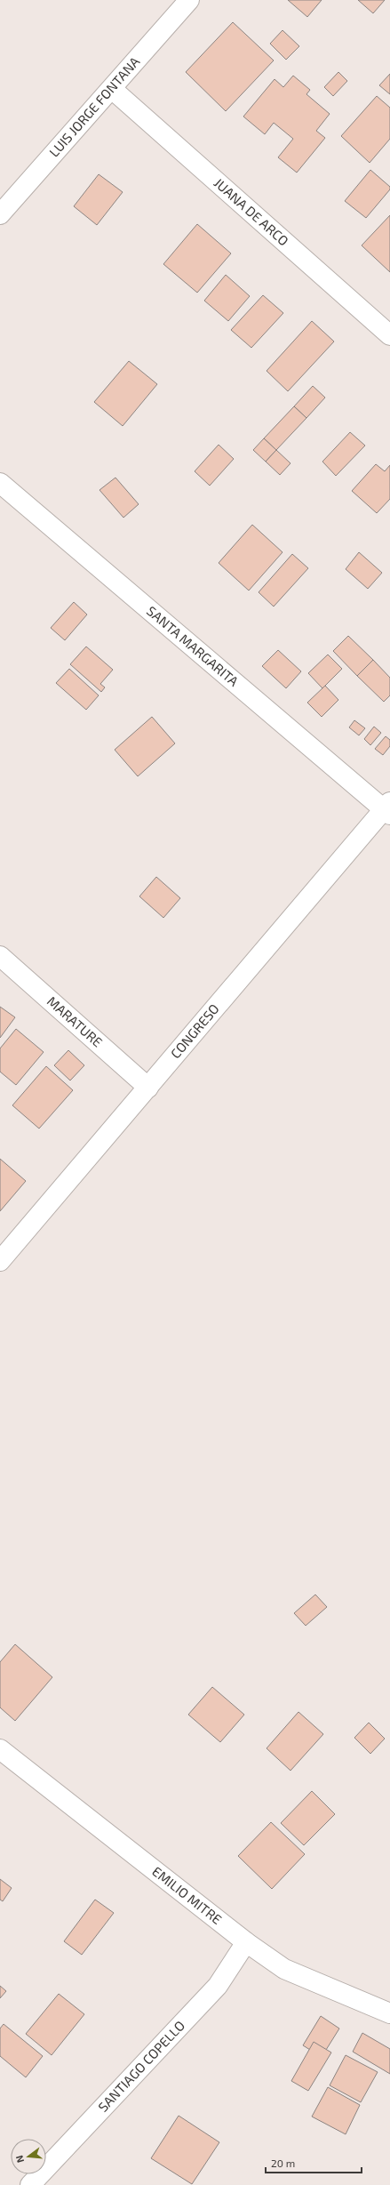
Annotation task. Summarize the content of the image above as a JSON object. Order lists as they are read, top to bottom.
{
  "streets": {
    "street": [
      "LUIS JORGE FONTANA",
      "JUANA DE ARCO",
      "SANTA MARGARITA",
      "MARATURE",
      "CONGRESO",
      "EMILIO MITRE",
      "SANTIAGO COPELLO"
    ]
  },
  "crossings": [
    ["LUIS JORGE FONTANA", "JUANA DE ARCO"],
    ["SANTA MARGARITA", "CONGRESO"],
    ["MARATURE", "CONGRESO"],
    ["EMILIO MITRE", "SANTIAGO COPELLO"]
  ],
  "scale_bar": "20 m",
  "north": "left"
}
